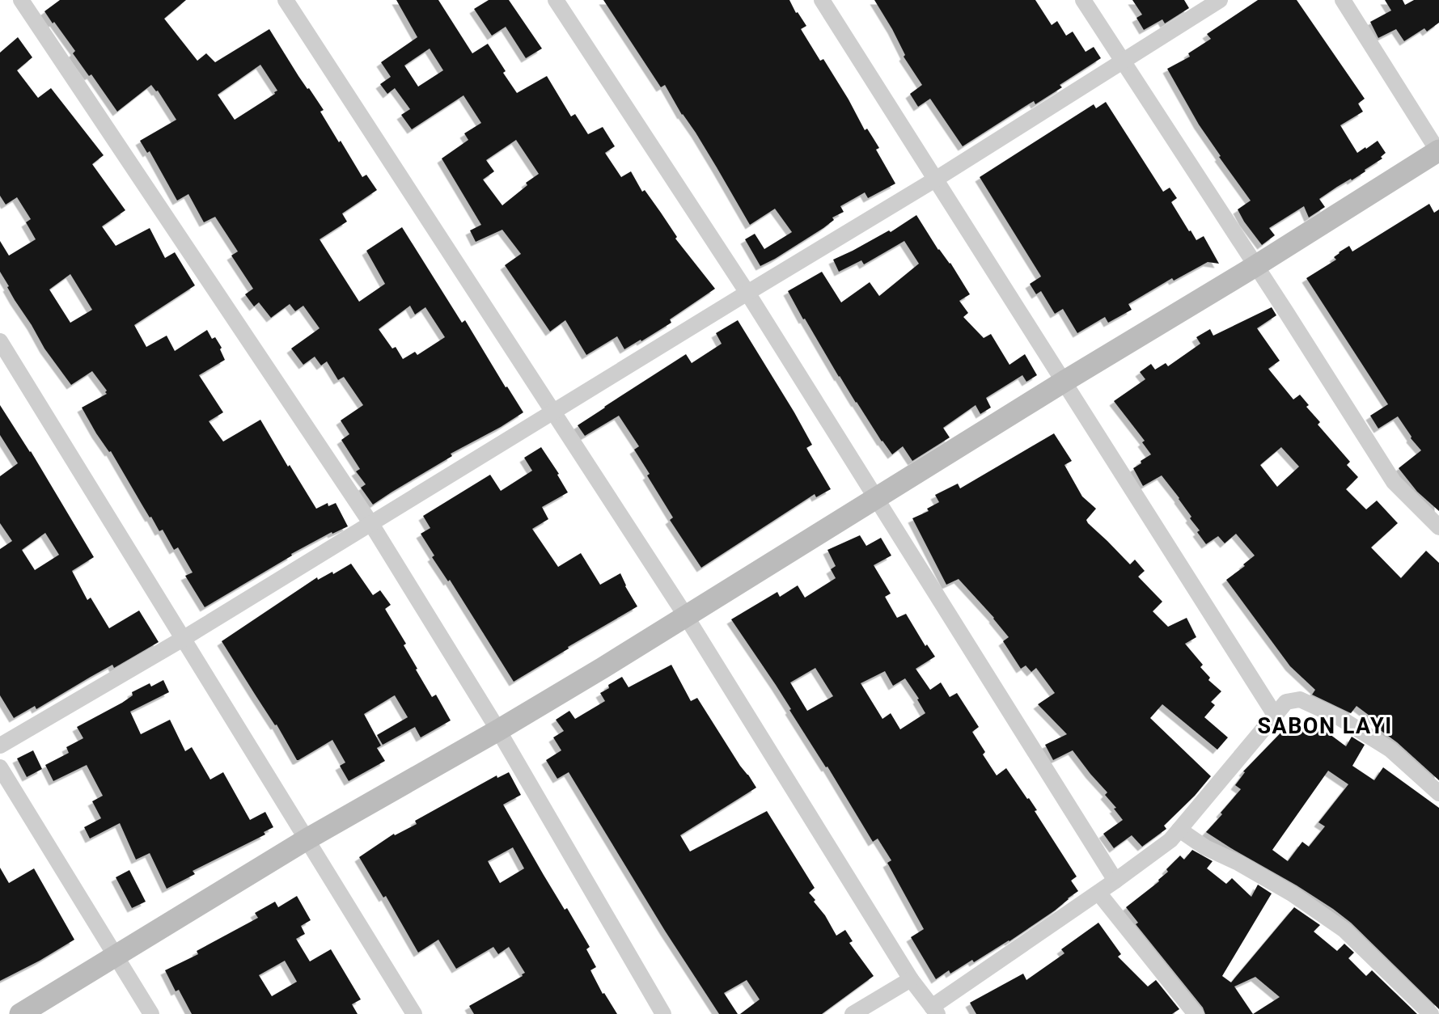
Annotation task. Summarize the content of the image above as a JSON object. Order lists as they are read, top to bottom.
{
  "districts": ["SABON LAYI"]
}
